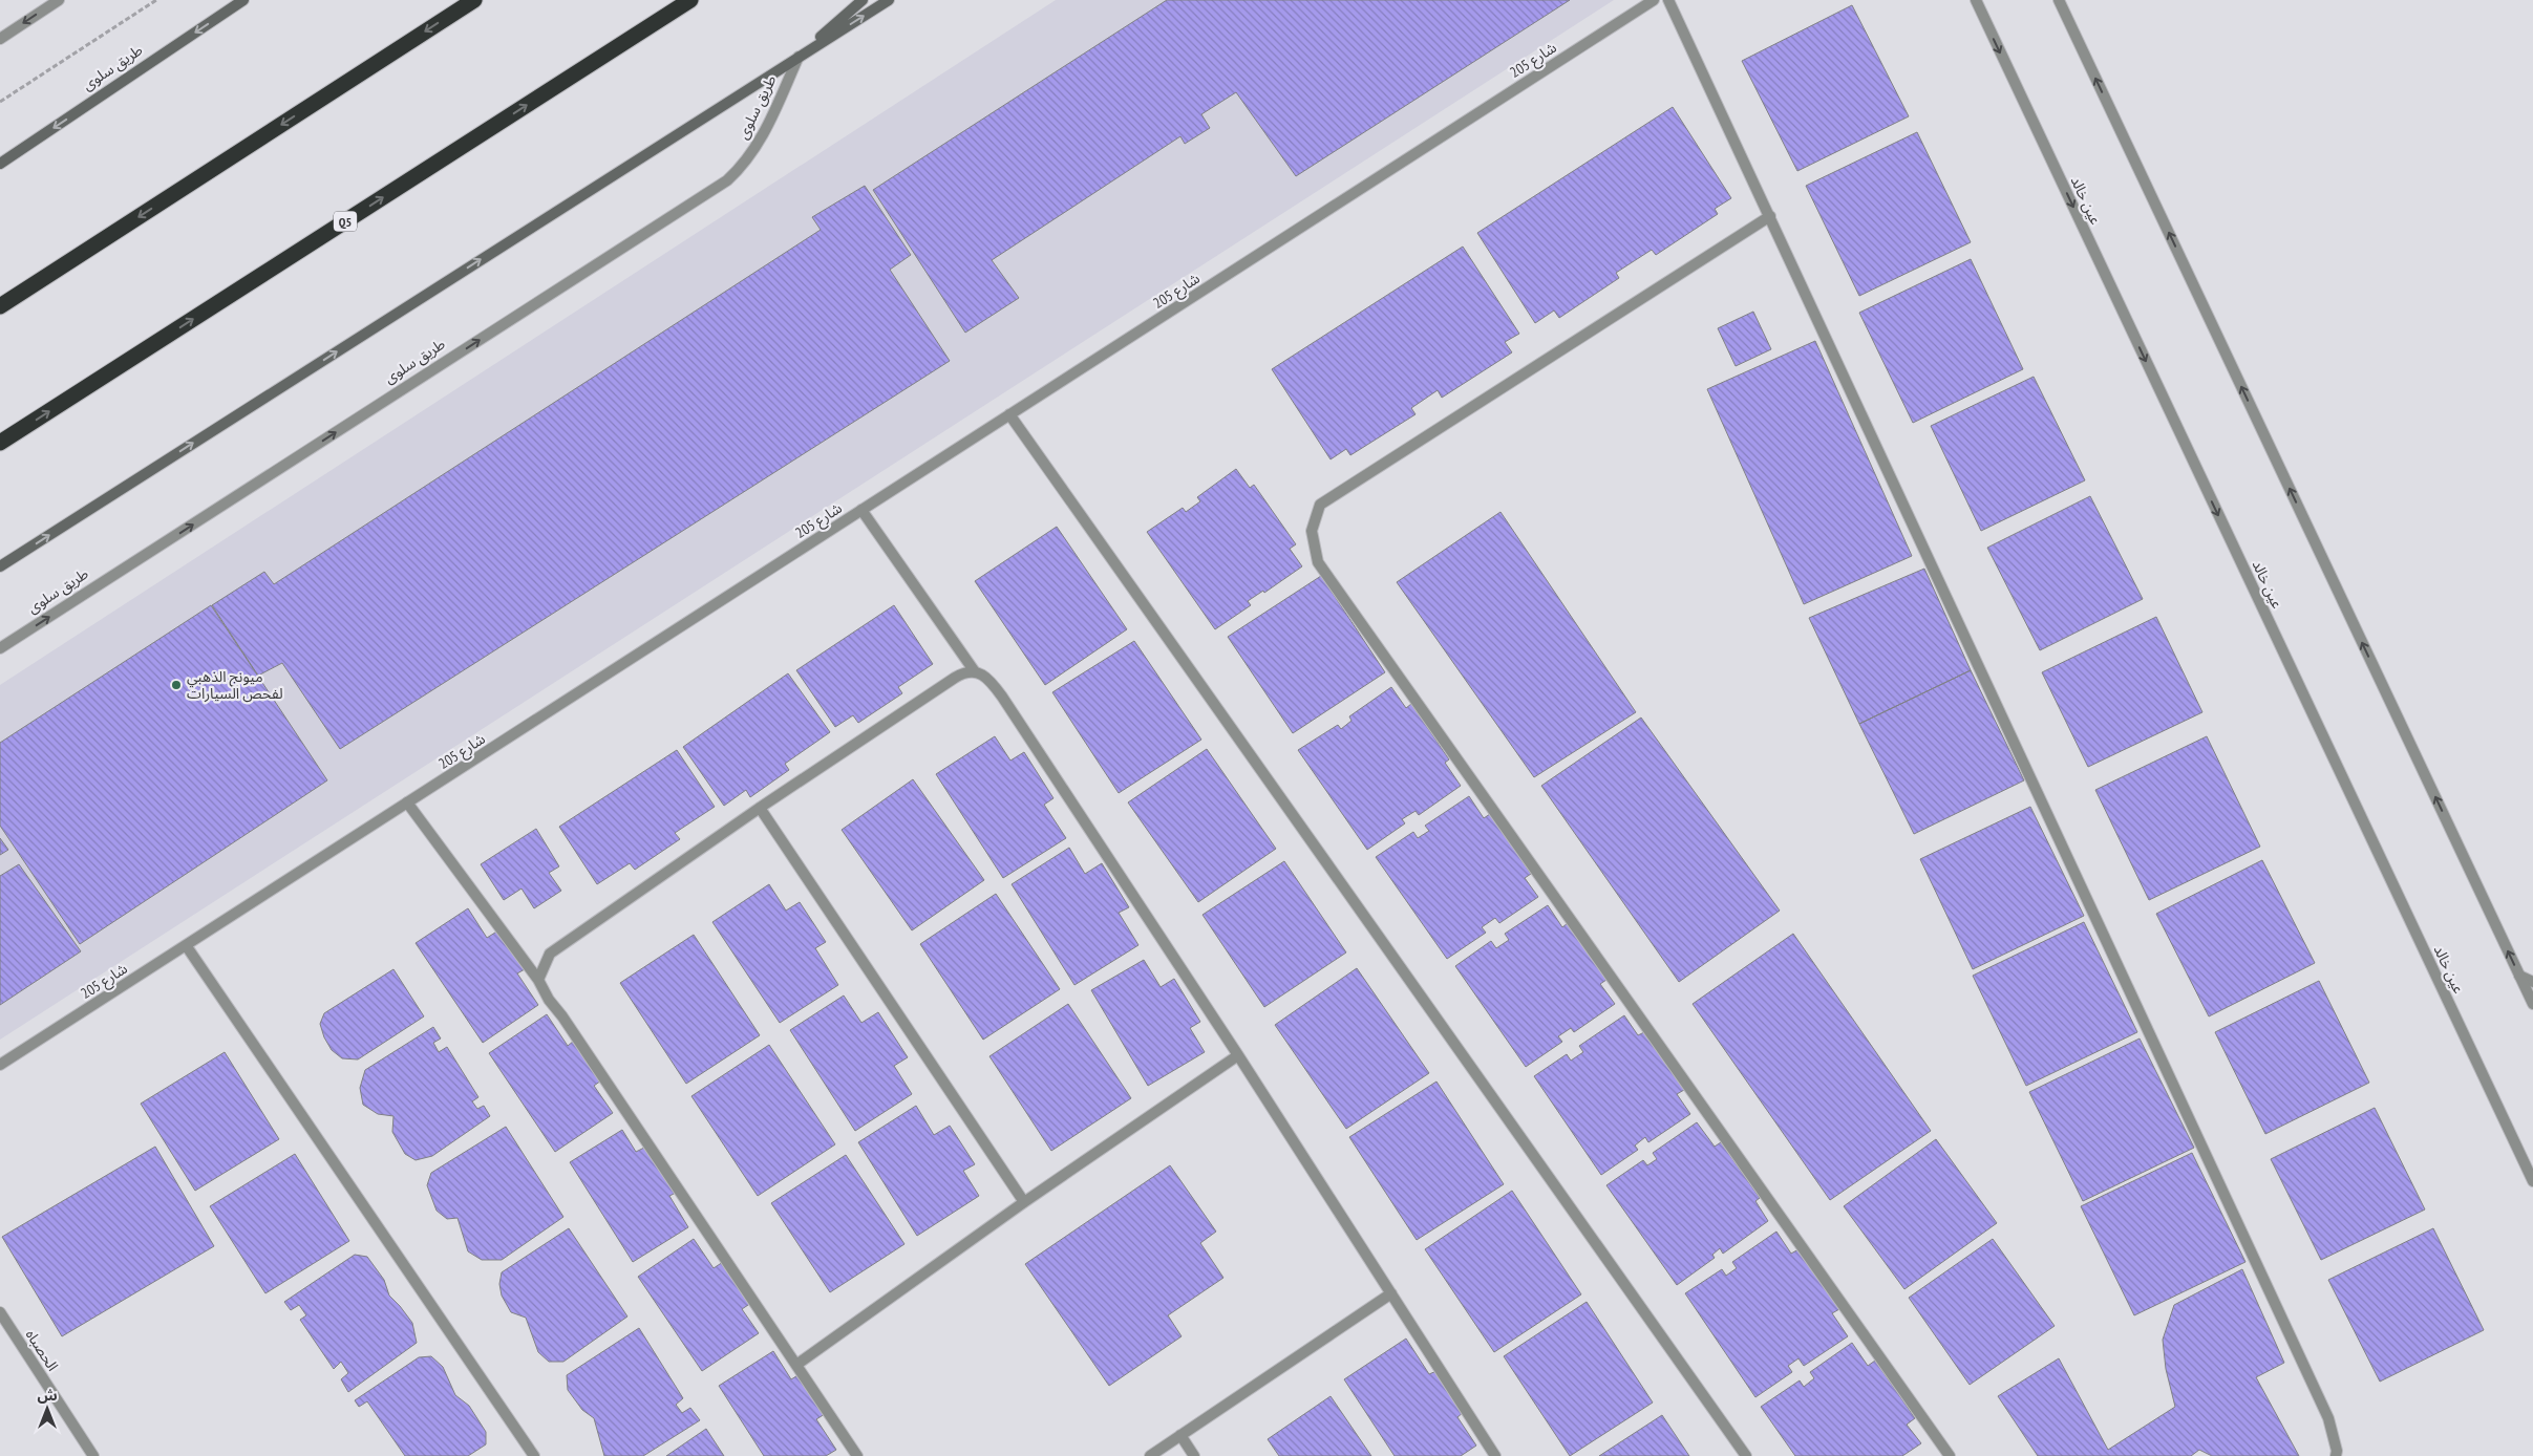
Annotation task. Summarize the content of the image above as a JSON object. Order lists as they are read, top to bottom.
{
  "streets": {
    "highway": ["Q5"],
    "main road": ["طريق سلوى"],
    "street": ["شارع 205", "عين خالد", "الحصباه"]
  },
  "places": ["ميونج الذهبي لفحص السيارات"],
  "north": "top"
}
